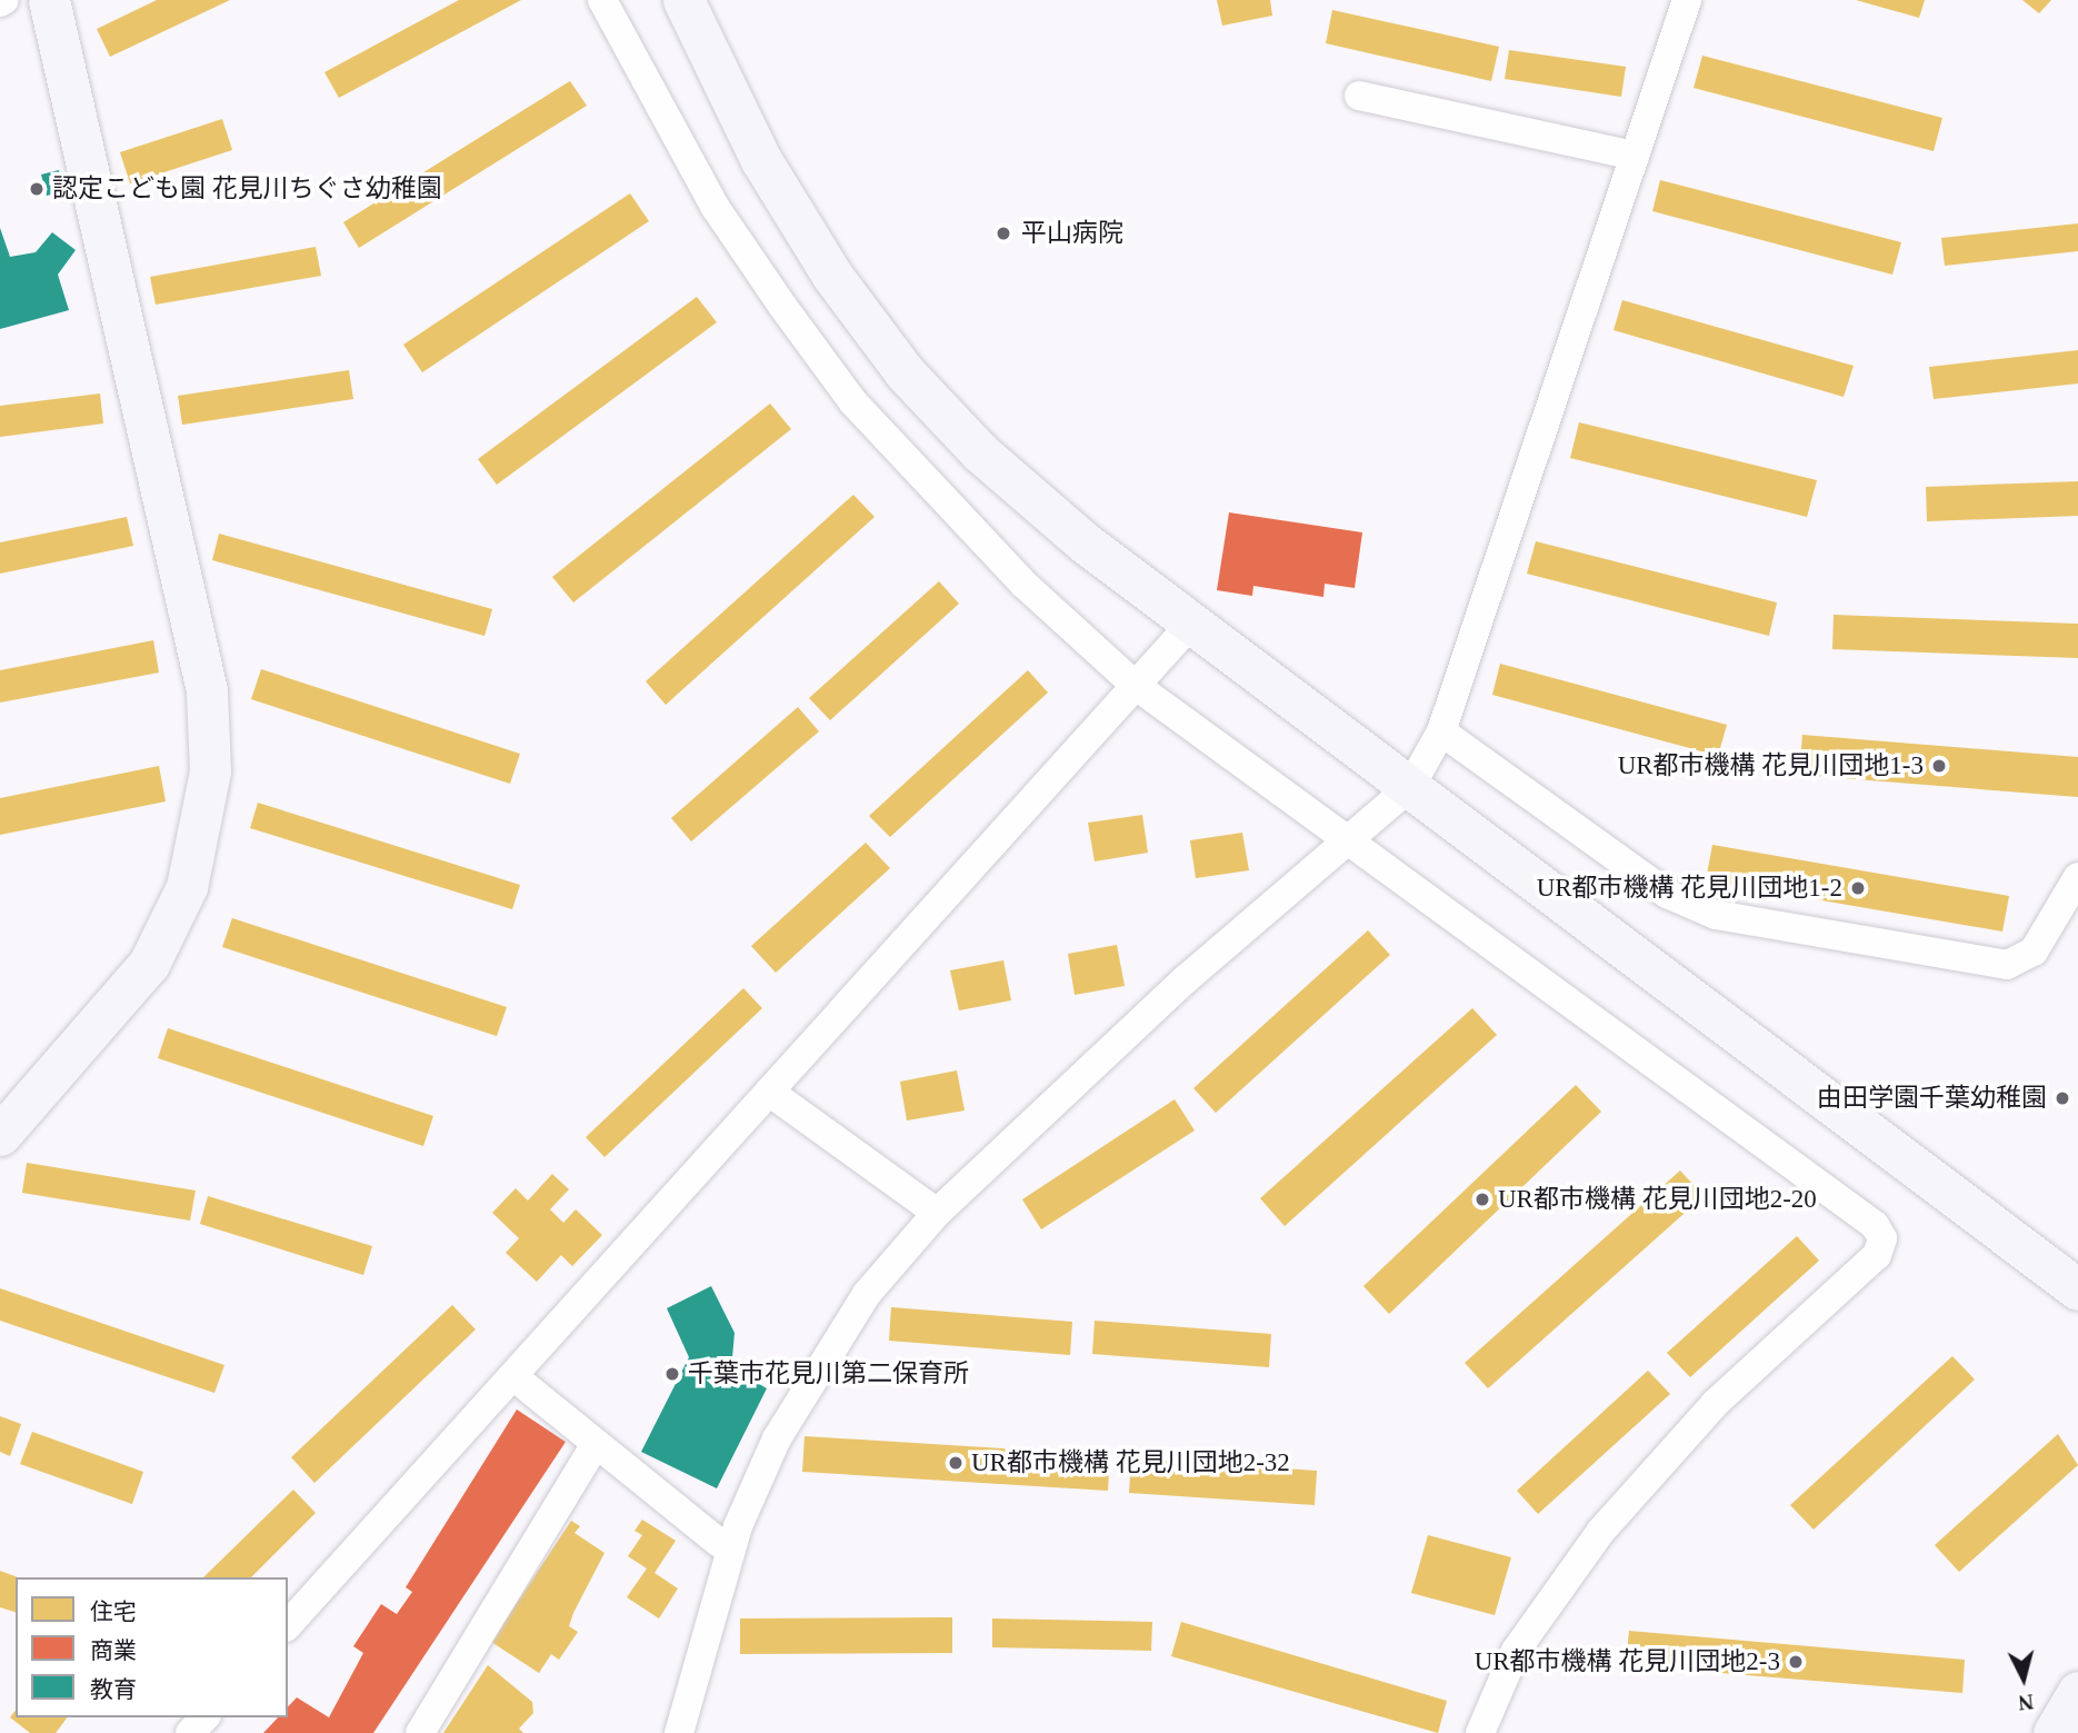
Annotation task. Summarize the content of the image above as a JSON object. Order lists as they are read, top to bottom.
{
  "places": [
    "認定こども園 花見川ちぐさ幼稚園",
    "平山病院",
    "UR都市機構 花見川団地1-3",
    "UR都市機構 花見川団地1-2",
    "由田学園千葉幼稚園",
    "UR都市機構 花見川団地2-20",
    "千葉市花見川第二保育所",
    "UR都市機構 花見川団地2-32",
    "UR都市機構 花見川団地2-3"
  ],
  "legend": ["住宅", "商業", "教育"],
  "north": "bottom"
}
